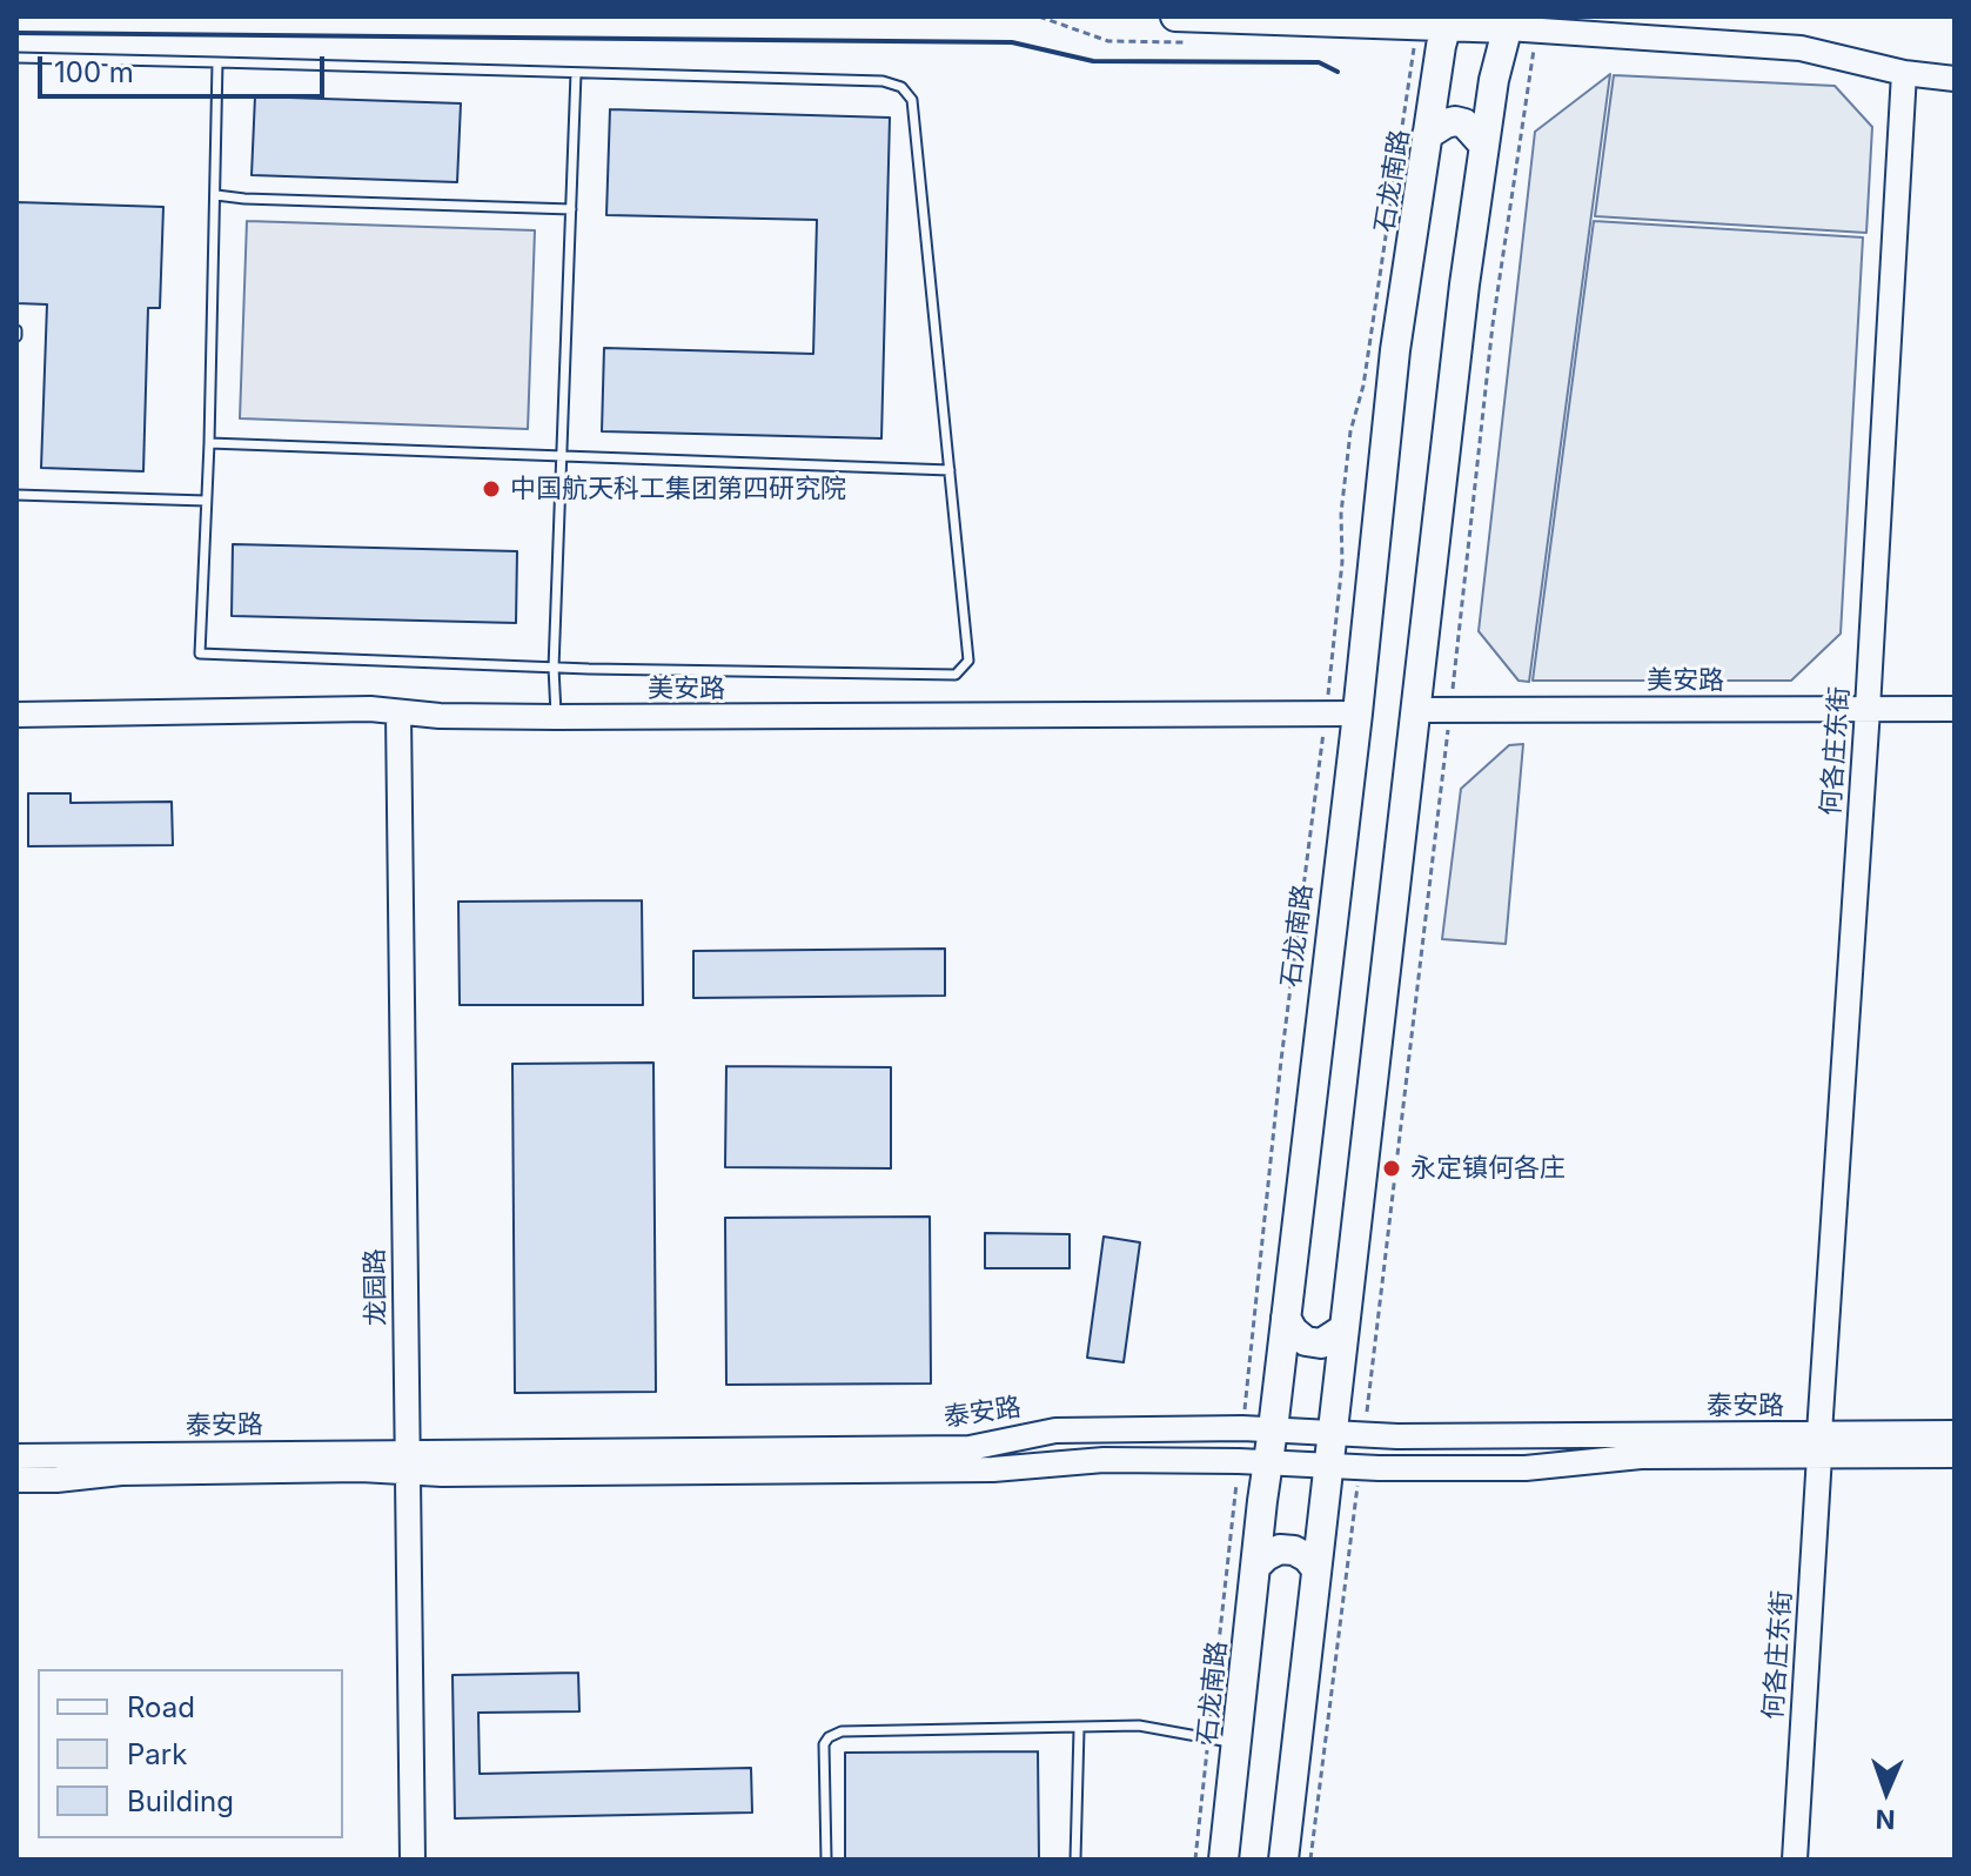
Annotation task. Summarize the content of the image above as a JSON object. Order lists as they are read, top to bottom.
{
  "streets": {
    "main road": ["石龙南路"],
    "street": [
      "美安路",
      "何各庄东街",
      "龙园路",
      "泰安路"
    ]
  },
  "crossings": [
    ["石龙南路", "美安路"],
    ["石龙南路", "泰安路"],
    ["美安路", "何各庄东街"],
    ["美安路", "龙园路"],
    ["何各庄东街", "泰安路"],
    ["龙园路", "泰安路"]
  ],
  "places": ["中国航天科工集团第四研究院", "永定镇何各庄"],
  "legend": ["Road", "Park", "Building"],
  "scale_bar": "100 m",
  "north": "bottom"
}
